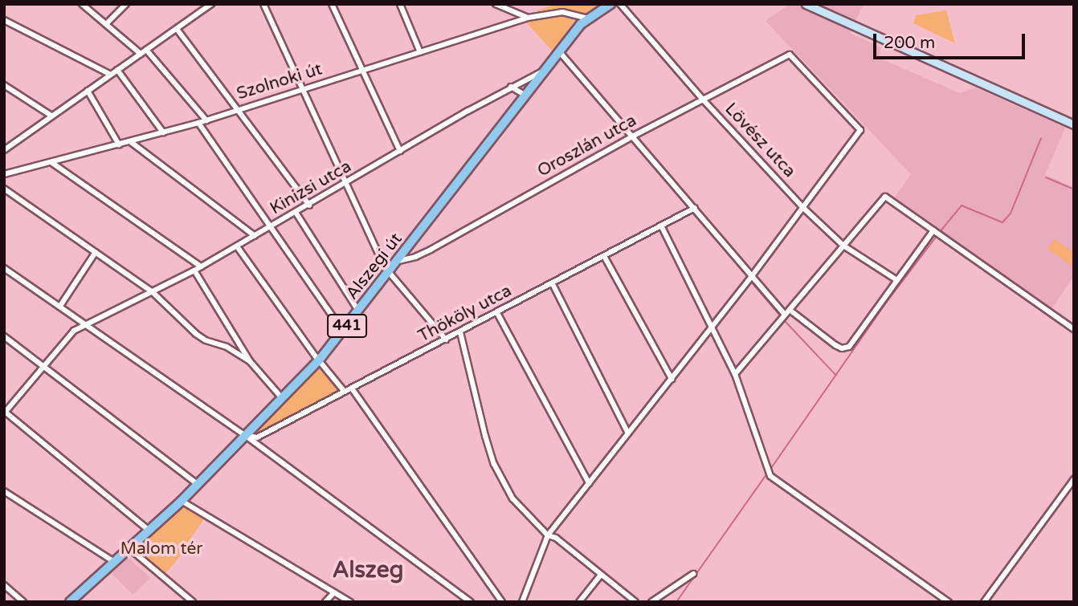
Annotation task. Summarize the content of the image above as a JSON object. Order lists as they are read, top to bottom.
{
  "streets": {
    "main road": ["Alszegi út", "441"],
    "street": [
      "Szolnoki út",
      "Lövész utca",
      "Oroszlán utca",
      "Kinizsi utca",
      "Thököly utca"
    ]
  },
  "crossings": [
    ["Szolnoki út", "Alszegi út"],
    ["Lövész utca", "Oroszlán utca"],
    ["Oroszlán utca", "Alszegi út"],
    ["Kinizsi utca", "Alszegi út"],
    ["Alszegi út", "Thököly utca"]
  ],
  "districts": ["Alszeg"],
  "parks": ["Malom tér"],
  "scale_bar": "200 m"
}
